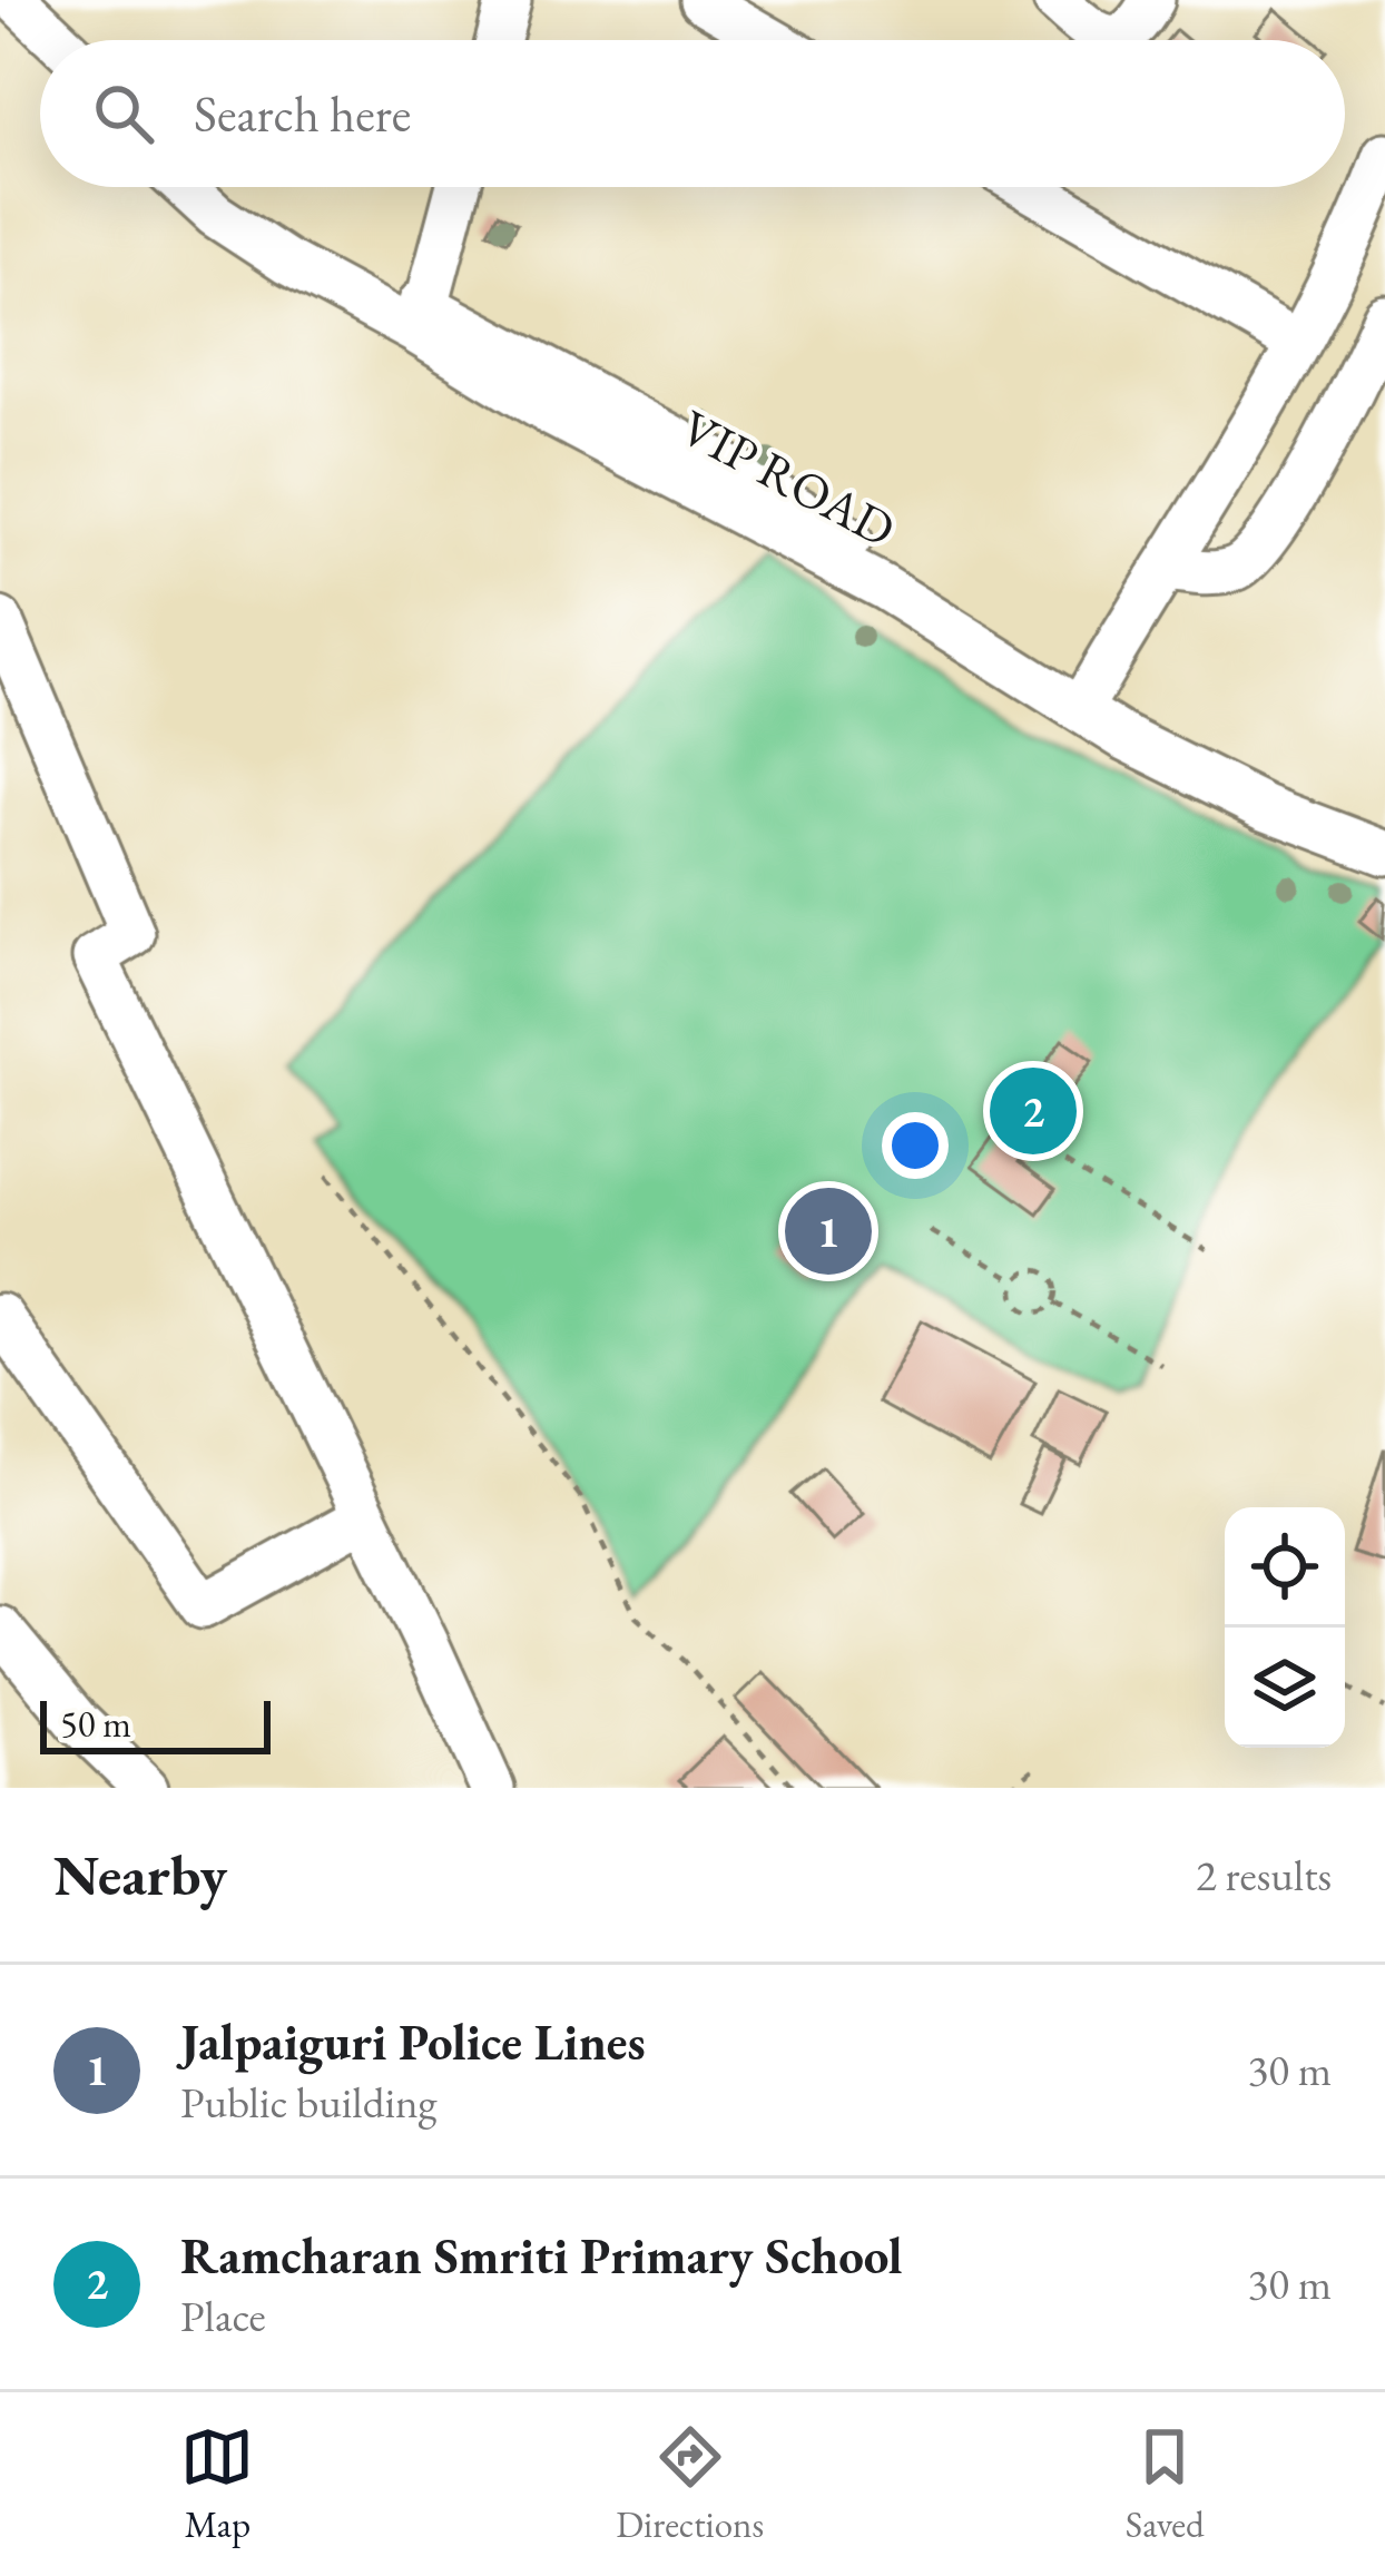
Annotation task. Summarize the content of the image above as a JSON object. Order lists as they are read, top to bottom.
{
  "streets": {
    "street": ["VIP ROAD"]
  },
  "scale_bar": "50 m",
  "page": {
    "search": "Search here",
    "pins": ["2", "1"],
    "scale": "50 m",
    "heading": ["Nearby", "2 results"],
    "list": [
      {
        "mark": "1",
        "name": "Jalpaiguri Police Lines",
        "note": "Public building",
        "value": "30 m"
      },
      {
        "mark": "2",
        "name": "Ramcharan Smriti Primary School",
        "note": "Place",
        "value": "30 m"
      }
    ],
    "nav": ["Map", "Directions", "Saved"]
  }
}
